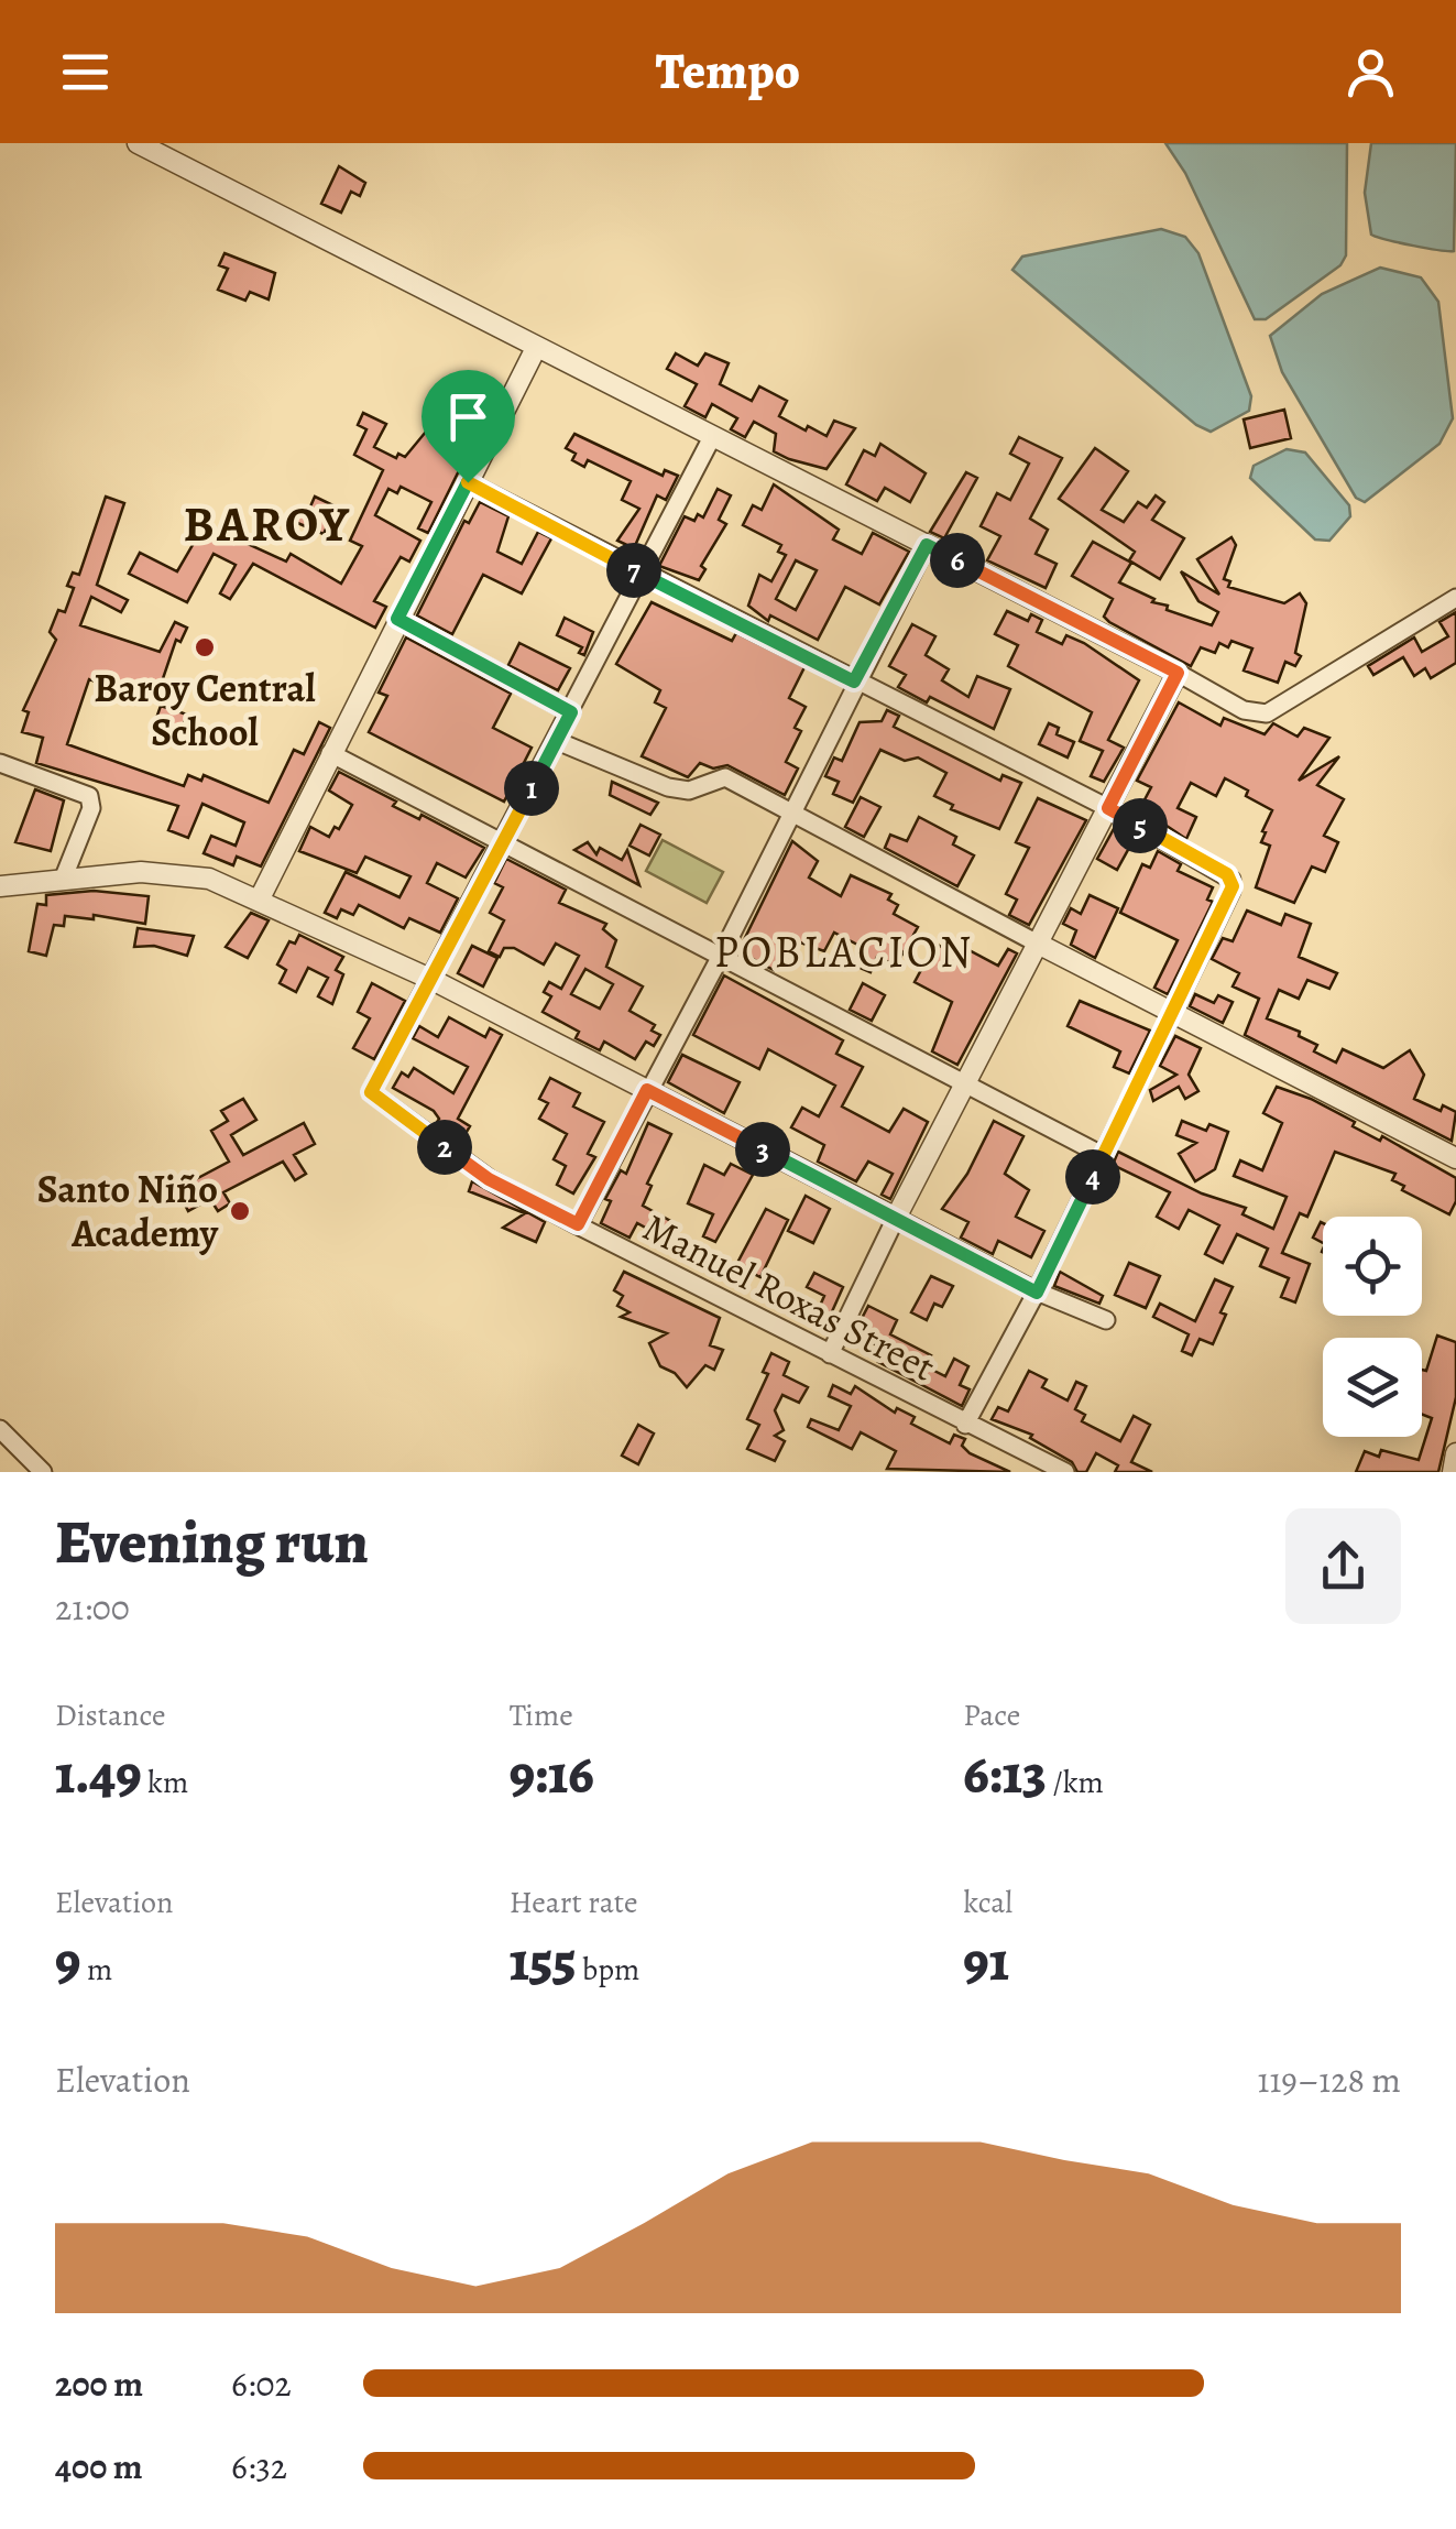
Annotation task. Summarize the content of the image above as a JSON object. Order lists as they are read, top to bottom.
{
  "streets": {
    "street": ["Manuel Roxas Street"]
  },
  "districts": ["BAROY", "POBLACION"],
  "places": ["Baroy Central School", "Santo Niño Academy"],
  "page": {
    "header": "Tempo",
    "pins": [
      "6",
      "7",
      "1",
      "5",
      "2",
      "3",
      "4"
    ],
    "heading": ["Evening run", "21:00"],
    "stats": [
      ["Distance", "1.49 km"],
      ["Time", "9:16"],
      ["Pace", "6:13 /km"],
      ["Elevation", "9 m"],
      ["Heart rate", "155 bpm"],
      ["kcal", "91"]
    ],
    "chart": ["Elevation", "119–128 m"],
    "list": [
      {
        "name": "200 m",
        "note": "6:02"
      },
      {
        "name": "400 m",
        "note": "6:32"
      }
    ]
  }
}
